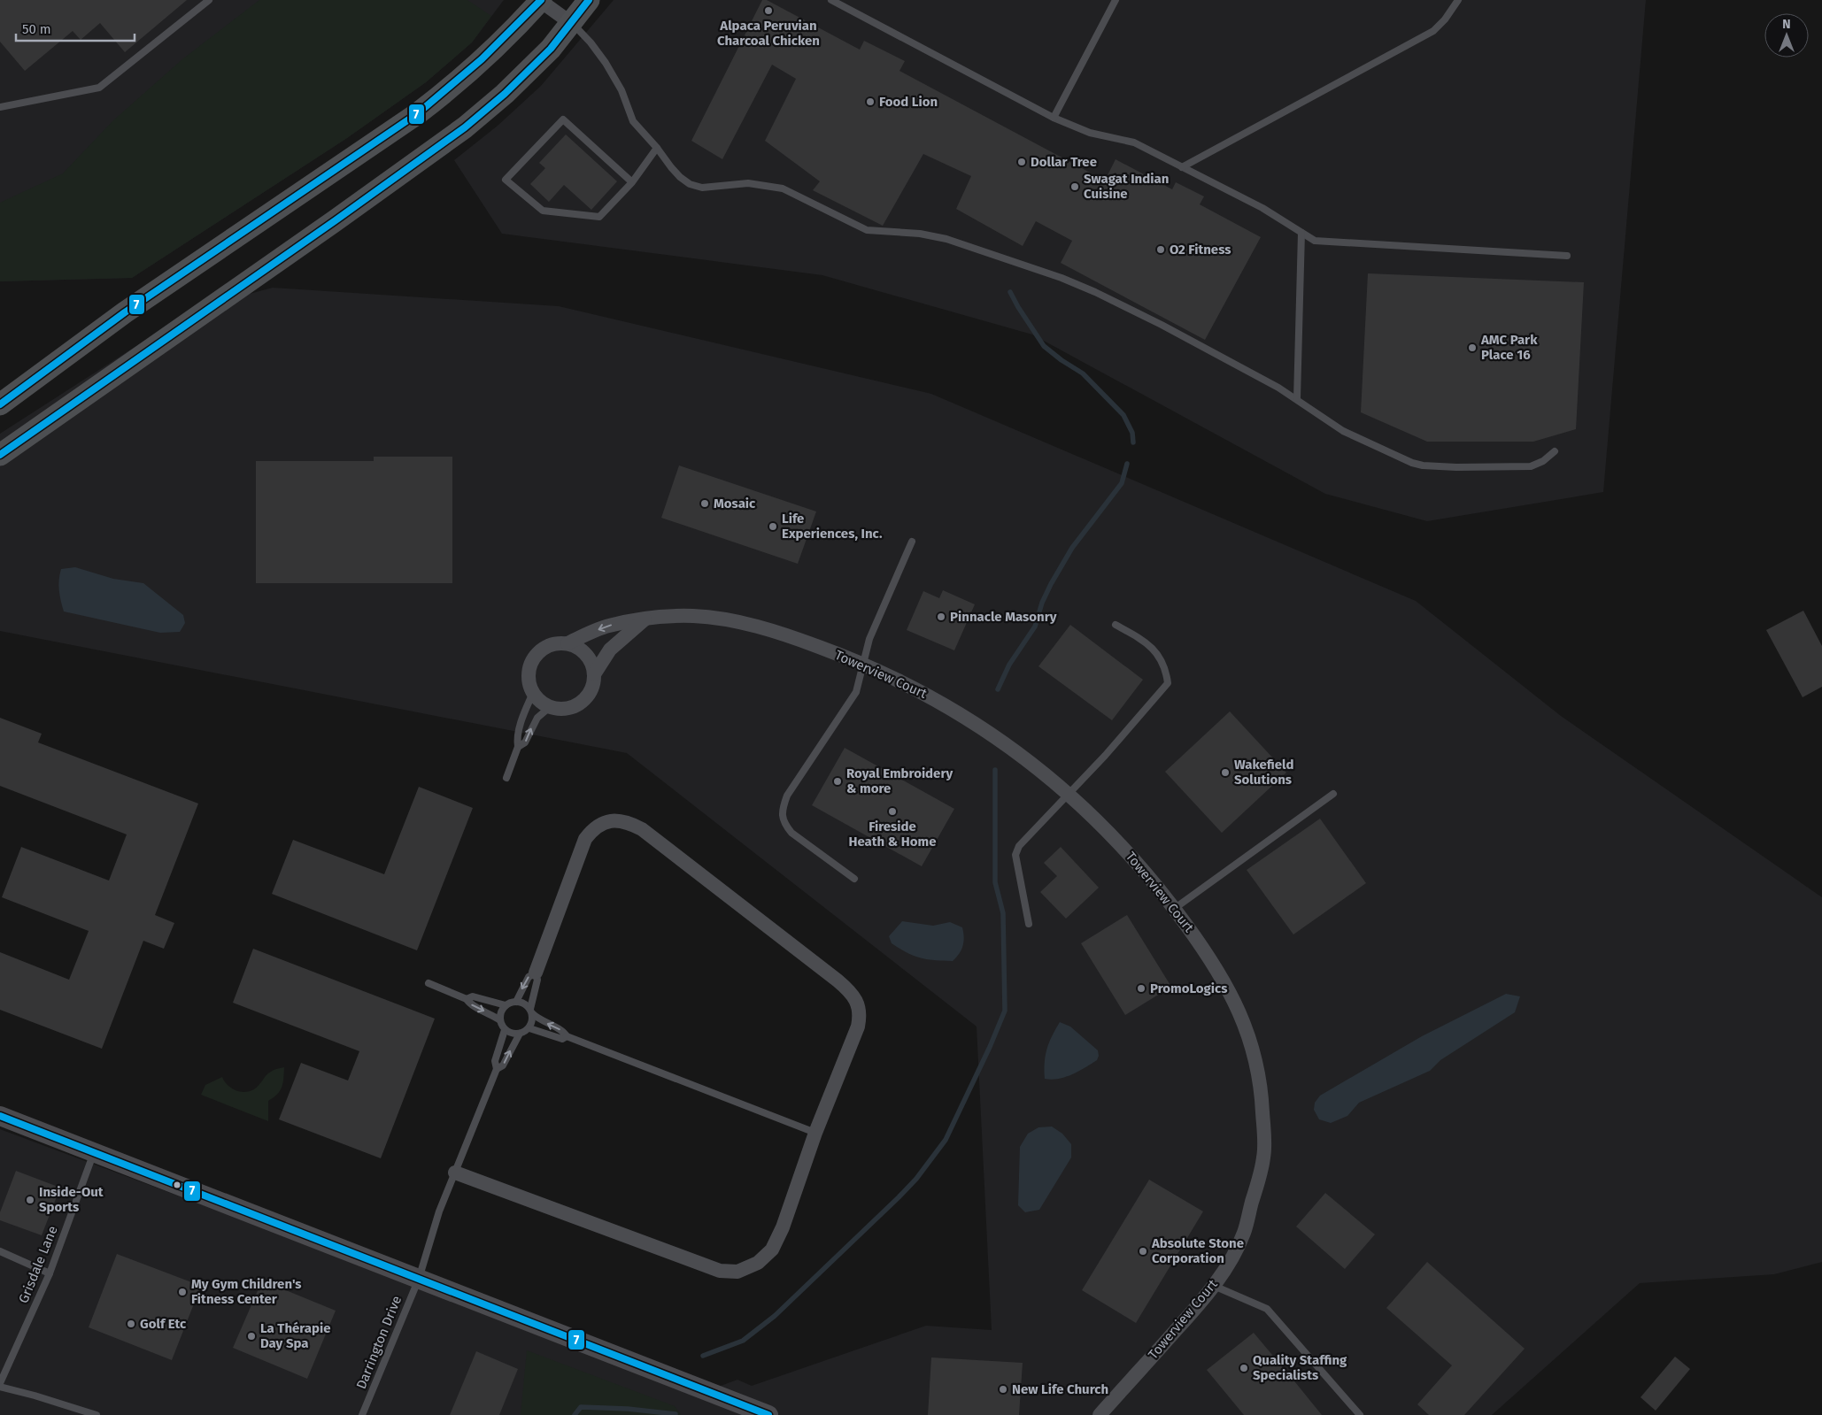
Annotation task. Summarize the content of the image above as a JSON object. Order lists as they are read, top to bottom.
{
  "streets": {
    "street": ["Towerview Court"],
    "lane": ["Grisdale Lane", "Darrington Drive"]
  },
  "places": [
    "Alpaca Peruvian Charcoal Chicken",
    "Food Lion",
    "Dollar Tree",
    "Swagat Indian Cuisine",
    "O2 Fitness",
    "AMC Park Place 16",
    "Mosaic",
    "Life Experiences, Inc.",
    "Pinnacle Masonry",
    "Wakefield Solutions",
    "Royal Embroidery & more",
    "Fireside Heath & Home",
    "PromoLogics",
    "Inside-Out Sports",
    "Absolute Stone Corporation",
    "My Gym Children's Fitness Center",
    "Golf Etc",
    "La Thérapie Day Spa",
    "Quality Staffing Specialists",
    "New Life Church"
  ],
  "lines": ["transit line 7"],
  "scale_bar": "50 m",
  "north": "top"
}
